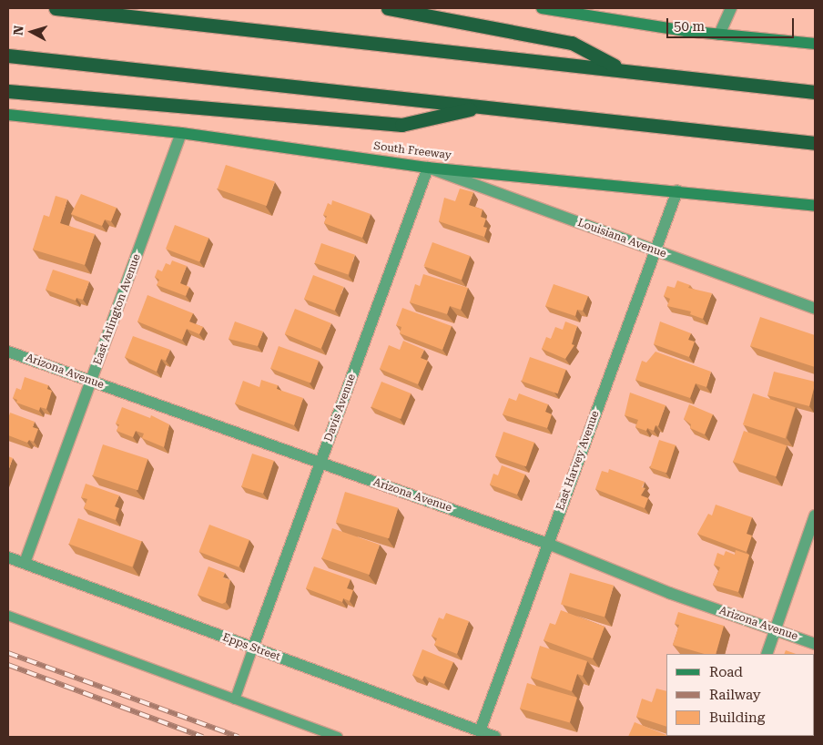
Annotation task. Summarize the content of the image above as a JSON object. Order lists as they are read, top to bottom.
{
  "streets": {
    "main road": ["South Freeway"],
    "street": [
      "Louisiana Avenue",
      "East Arlington Avenue",
      "Arizona Avenue",
      "Davis Avenue",
      "East Harvey Avenue",
      "Epps Street"
    ]
  },
  "crossings": [
    ["South Freeway", "Louisiana Avenue"],
    ["South Freeway", "East Arlington Avenue"],
    ["South Freeway", "Davis Avenue"],
    ["South Freeway", "East Harvey Avenue"],
    ["Louisiana Avenue", "Davis Avenue"],
    ["Louisiana Avenue", "East Harvey Avenue"],
    ["East Arlington Avenue", "Arizona Avenue"],
    ["East Arlington Avenue", "Epps Street"],
    ["Arizona Avenue", "Davis Avenue"],
    ["Arizona Avenue", "East Harvey Avenue"],
    ["Davis Avenue", "Epps Street"],
    ["East Harvey Avenue", "Epps Street"]
  ],
  "legend": ["Road", "Railway", "Building"],
  "scale_bar": "50 m",
  "north": "left"
}
